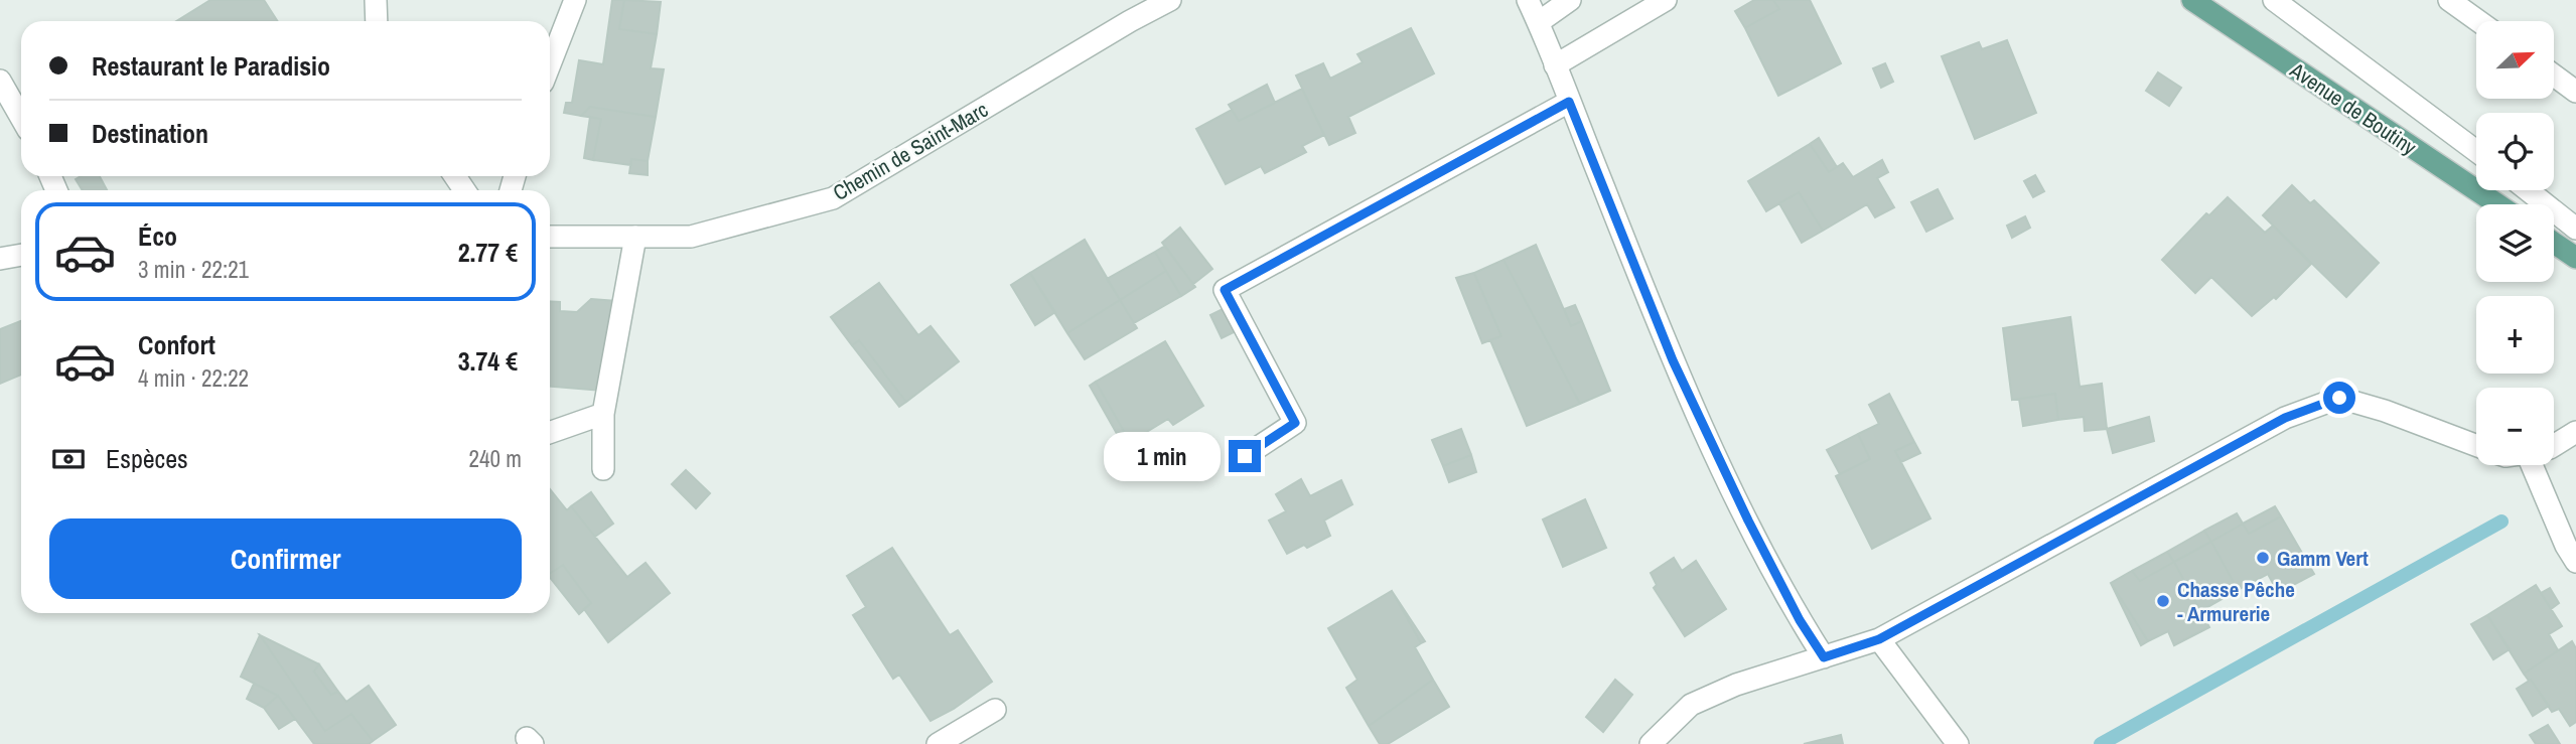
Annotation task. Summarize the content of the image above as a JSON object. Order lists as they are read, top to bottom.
{
  "streets": {
    "main road": ["Avenue de Boutiny"],
    "street": ["Chemin de Saint-Marc"]
  },
  "places": ["Gamm Vert", "Chasse Pêche - Armurerie"],
  "north": "top right",
  "page": {
    "map_buttons": ["+", "−"],
    "banner": ["Restaurant le Paradisio", "Destination"],
    "list": [
      {
        "name": "Éco",
        "note": "3 min · 22:21",
        "value": "2.77 €"
      },
      {
        "name": "Confort",
        "note": "4 min · 22:22",
        "value": "3.74 €"
      }
    ],
    "pay": ["Espèces", "240 m"],
    "bubble": "1 min",
    "buttons": "Confirmer"
  }
}
